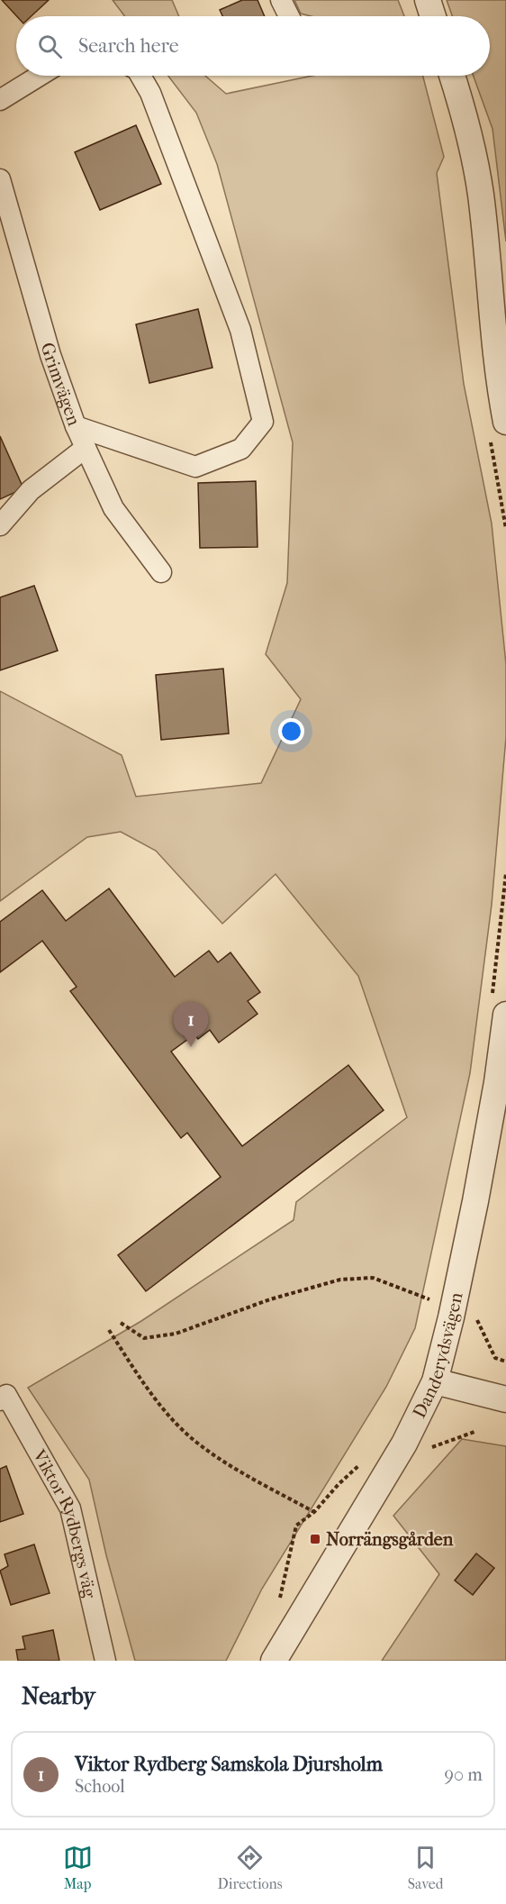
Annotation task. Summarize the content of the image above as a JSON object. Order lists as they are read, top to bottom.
{
  "streets": {
    "street": ["Grimvägen", "Danderydsvägen", "Viktor Rydbergs väg"]
  },
  "places": {
    "transit": ["Norrängsgården"]
  },
  "page": {
    "search": "Search here",
    "pins": "1",
    "heading": "Nearby",
    "list": [
      {
        "mark": "1",
        "name": "Viktor Rydberg Samskola Djursholm",
        "note": "School",
        "value": "90 m"
      }
    ],
    "nav": ["Map", "Directions", "Saved"]
  }
}
